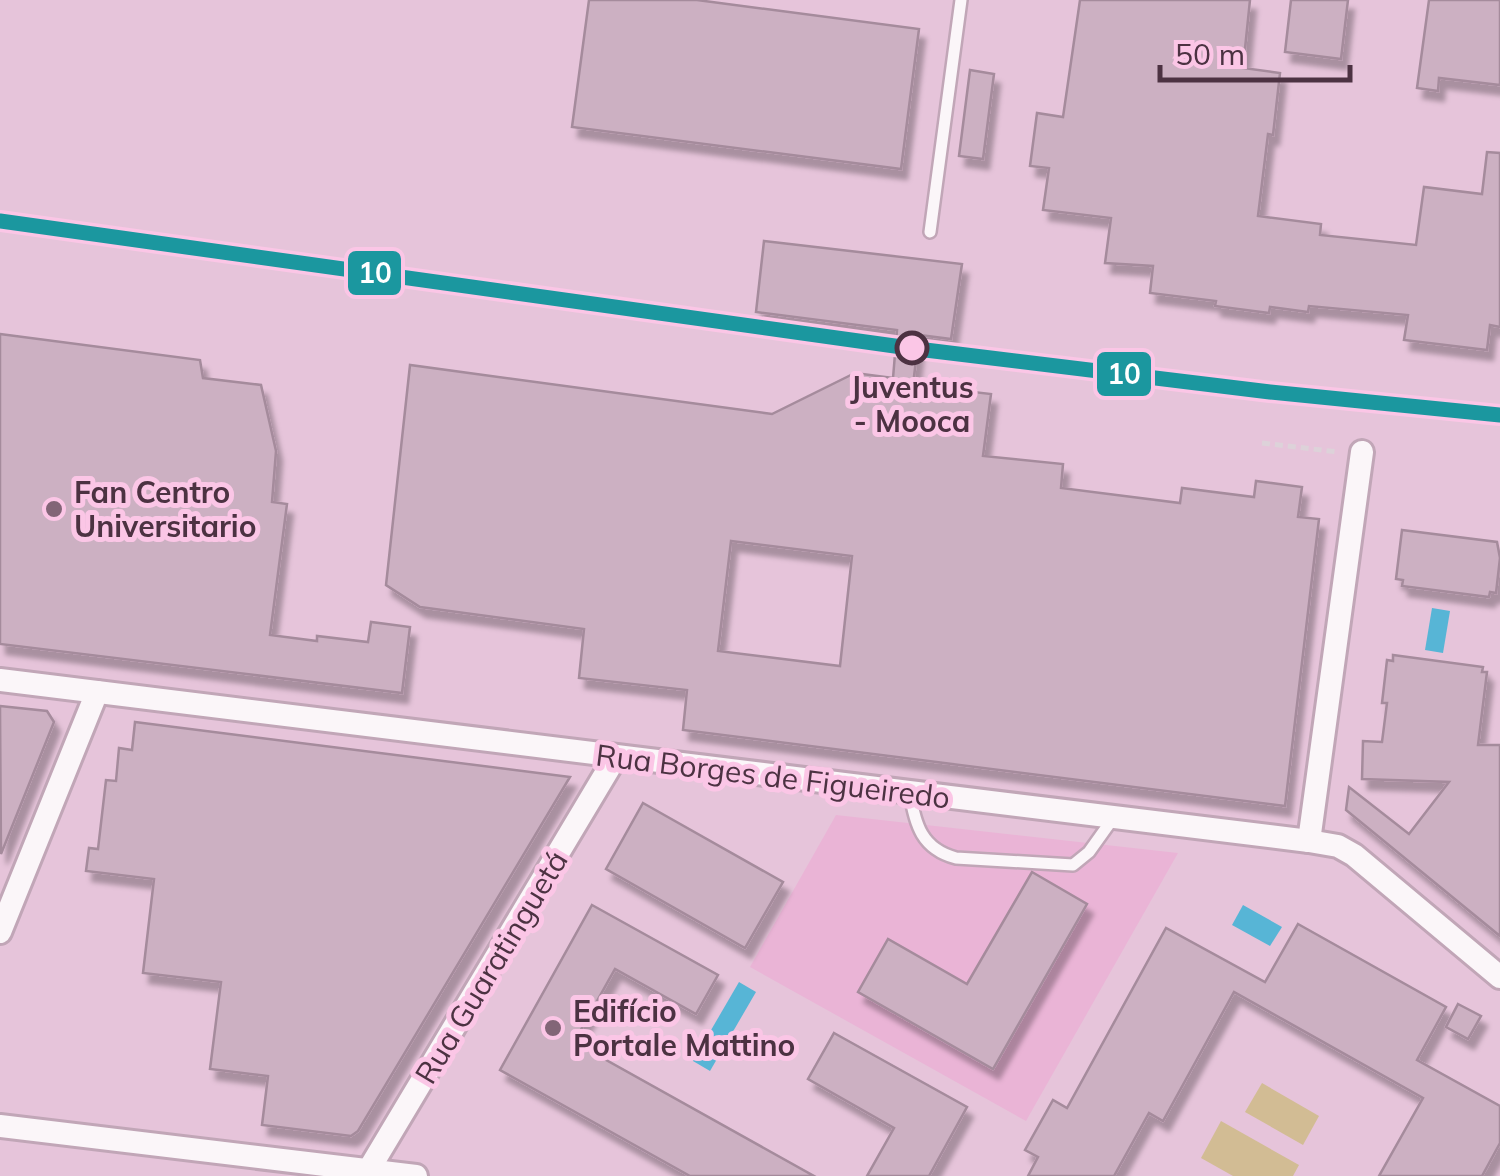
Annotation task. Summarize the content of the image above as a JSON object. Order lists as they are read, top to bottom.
{
  "streets": {
    "street": ["Rua Borges de Figueiredo", "Rua Guaratinguetá"]
  },
  "crossings": [
    ["Rua Borges de Figueiredo", "Rua Guaratinguetá"]
  ],
  "places": ["Juventus - Mooca", "Fan Centro Universitario", "Edifício Portale Mattino"],
  "lines": ["transit line 10"],
  "scale_bar": "50 m"
}
